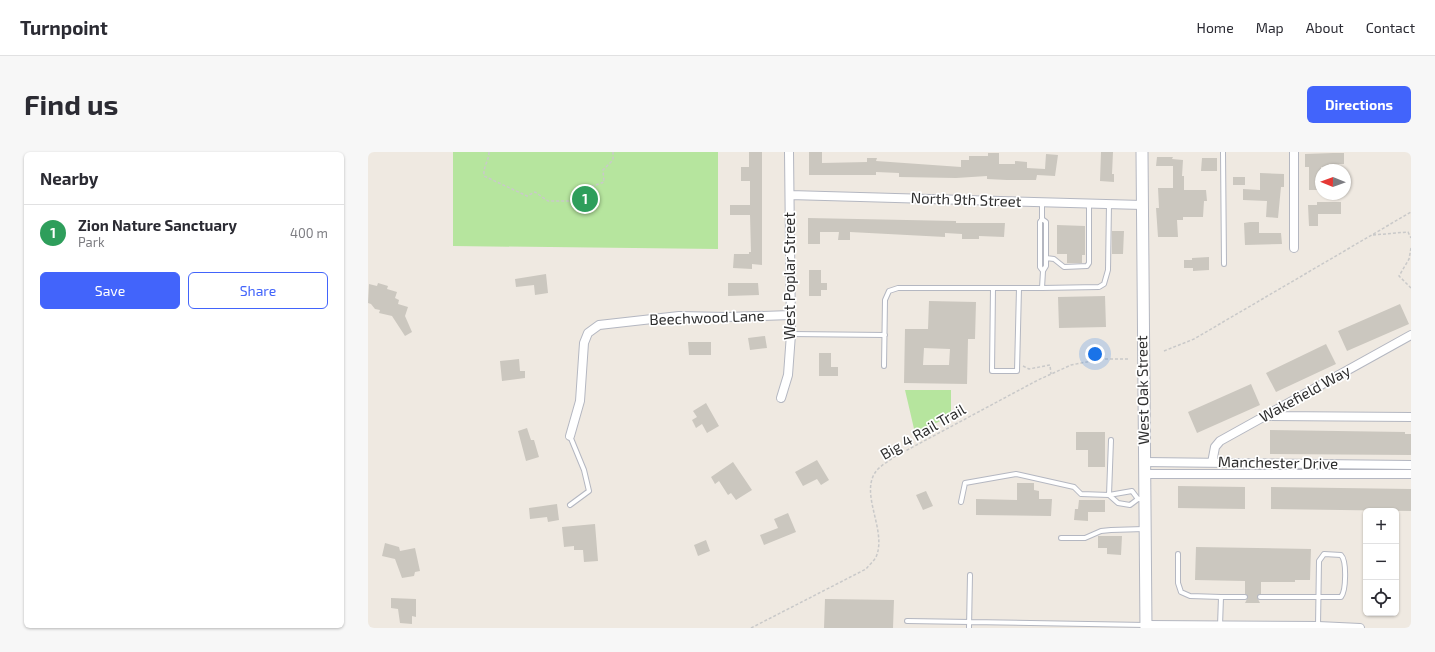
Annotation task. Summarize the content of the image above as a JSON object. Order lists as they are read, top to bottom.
{
  "streets": {
    "main road": ["West Oak Street"],
    "street": [
      "North 9th Street",
      "West Poplar Street",
      "Beechwood Lane",
      "Wakefield Way",
      "Manchester Drive"
    ],
    "path": ["Big 4 Rail Trail"]
  },
  "crossings": [
    ["North 9th Street", "West Poplar Street"],
    ["North 9th Street", "West Oak Street"],
    ["West Poplar Street", "Beechwood Lane"],
    ["West Oak Street", "Manchester Drive"],
    ["Wakefield Way", "Manchester Drive"]
  ],
  "north": "left",
  "page": {
    "header": "Turnpoint",
    "nav": [
      "Home",
      "Map",
      "About",
      "Contact"
    ],
    "buttons": [
      "Directions",
      ["Save", "Share"]
    ],
    "title": "Find us",
    "heading": "Nearby",
    "pins": "1",
    "list": [
      {
        "mark": "1",
        "name": "Zion Nature Sanctuary",
        "note": "Park",
        "value": "400 m"
      }
    ],
    "map_buttons": ["+", "−"]
  }
}
